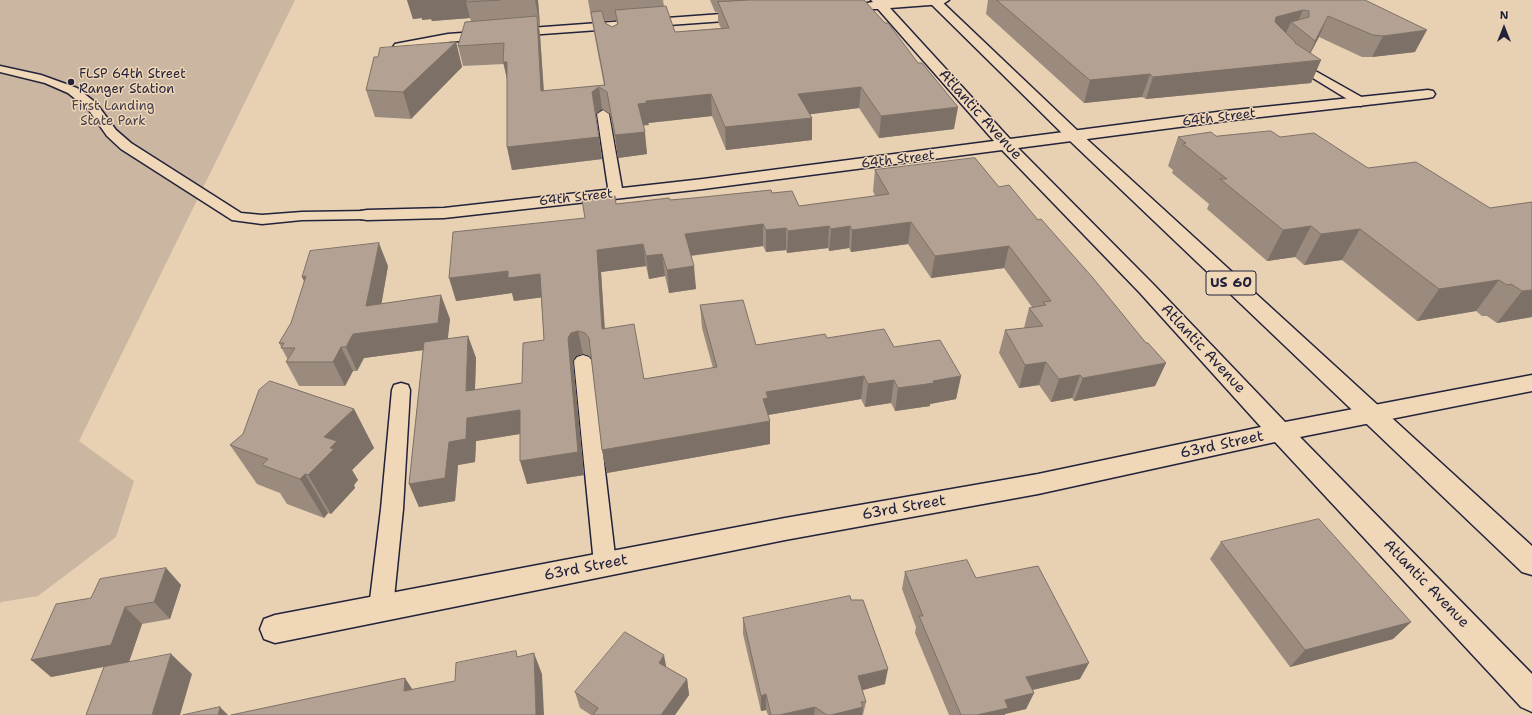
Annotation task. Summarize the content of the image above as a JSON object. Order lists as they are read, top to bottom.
{
  "streets": {
    "main road": [
      "Atlantic Avenue",
      "64th Street",
      "US 60",
      "63rd Street"
    ]
  },
  "crossings": [
    ["Atlantic Avenue", "64th Street"],
    ["Atlantic Avenue", "63rd Street"],
    ["64th Street", "US 60"],
    ["US 60", "63rd Street"]
  ],
  "parks": ["First Landing State Park"],
  "places": ["FLSP 64th Street Ranger Station"],
  "north": "top"
}
